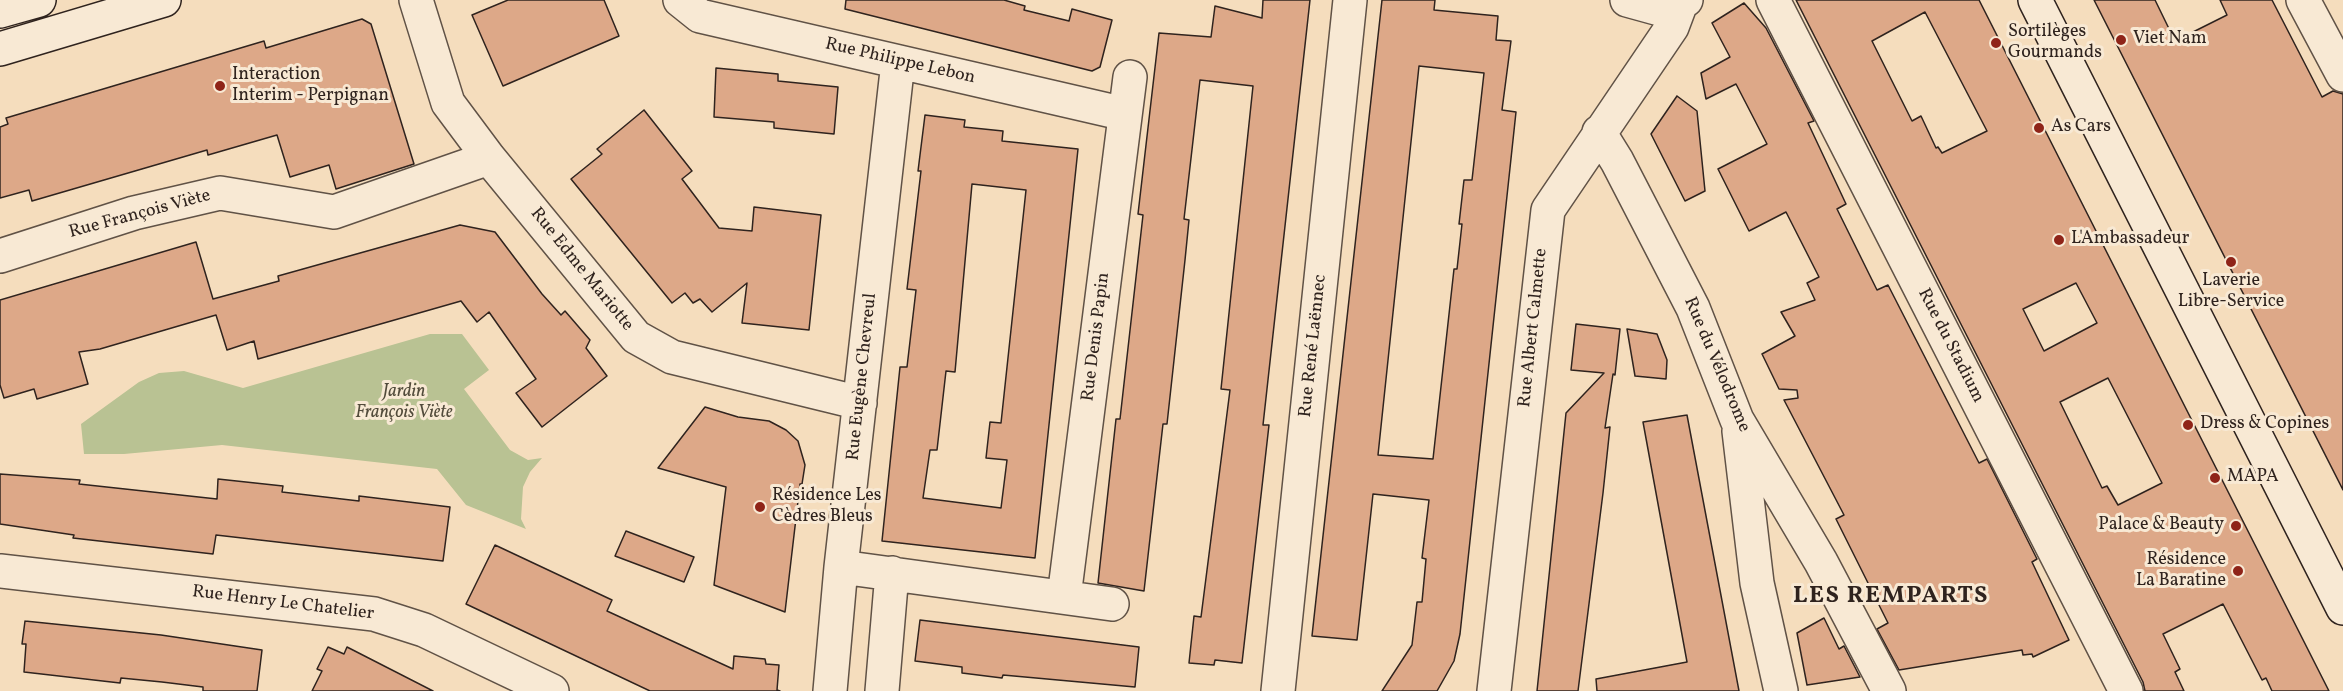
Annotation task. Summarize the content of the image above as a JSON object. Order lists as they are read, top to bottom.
{
  "streets": {
    "street": [
      "Rue Philippe Lebon",
      "Rue François Viète",
      "Rue Edme Mariotte",
      "Rue Albert Calmette",
      "Rue Denis Papin",
      "Rue René Laënnec",
      "Rue du Stadium",
      "Rue du Vélodrome",
      "Rue Eugène Chevreul",
      "Rue Henry Le Chatelier"
    ]
  },
  "crossings": [
    ["Rue Philippe Lebon", "Rue Denis Papin"],
    ["Rue Philippe Lebon", "Rue Eugène Chevreul"],
    ["Rue François Viète", "Rue Edme Mariotte"],
    ["Rue Edme Mariotte", "Rue Eugène Chevreul"],
    ["Rue Albert Calmette", "Rue du Vélodrome"]
  ],
  "districts": ["LES REMPARTS"],
  "parks": ["Jardin François Viète"],
  "places": [
    "Viet Nam",
    "Sortilèges Gourmands",
    "Interaction Interim - Perpignan",
    "As Cars",
    "L'Ambassadeur",
    "Laverie Libre-Service",
    "Dress & Copines",
    "MAPA",
    "Résidence Les Cèdres Bleus",
    "Palace & Beauty",
    "Résidence La Baratine"
  ]
}
